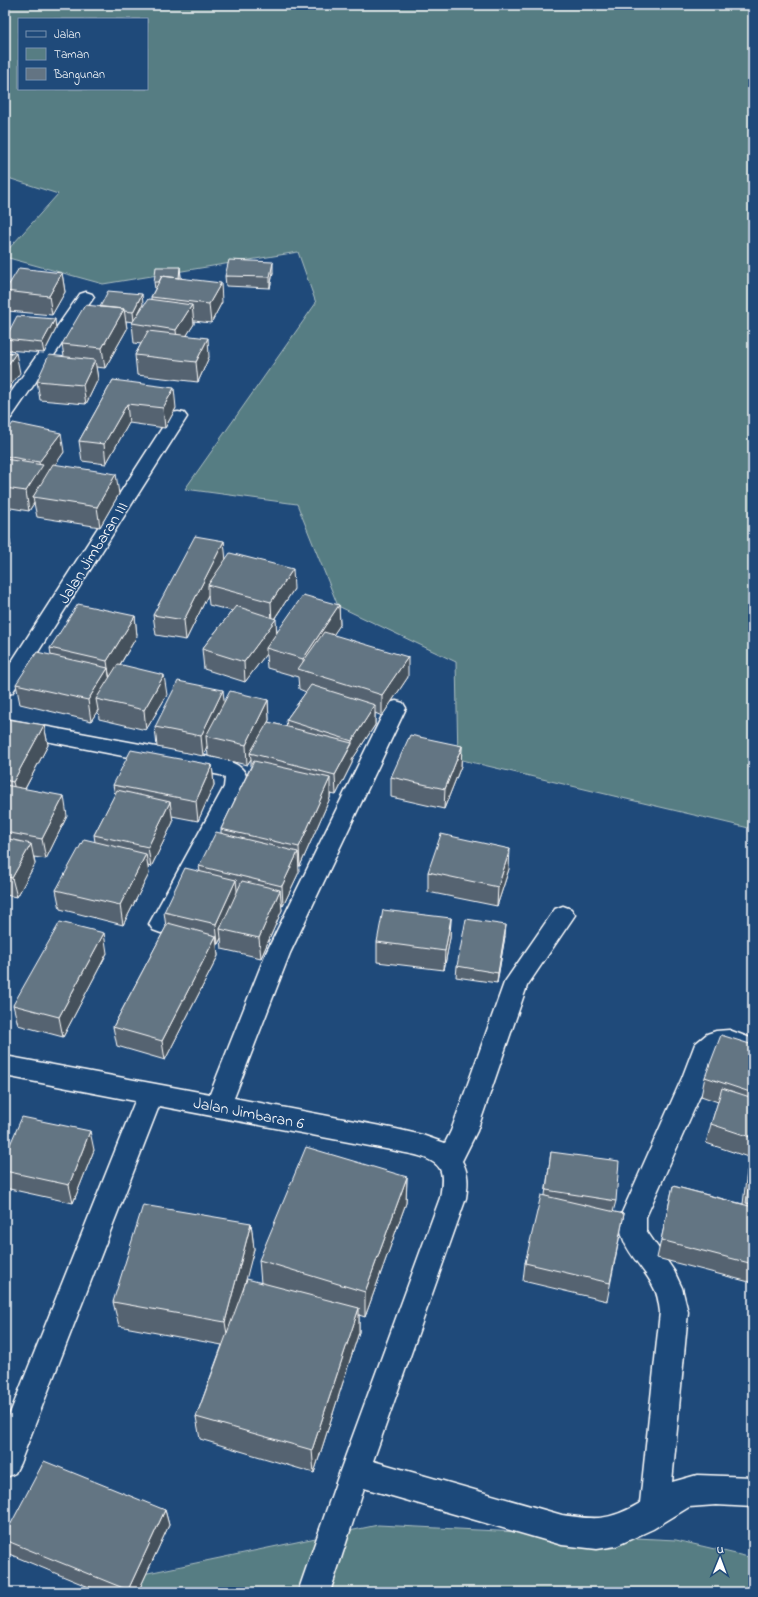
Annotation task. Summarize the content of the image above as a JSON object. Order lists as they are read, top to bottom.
{
  "streets": {
    "street": ["Jalan Jimbaran III", "Jalan Jimbaran 6"]
  },
  "legend": ["Jalan", "Taman", "Bangunan"],
  "north": "top"
}
